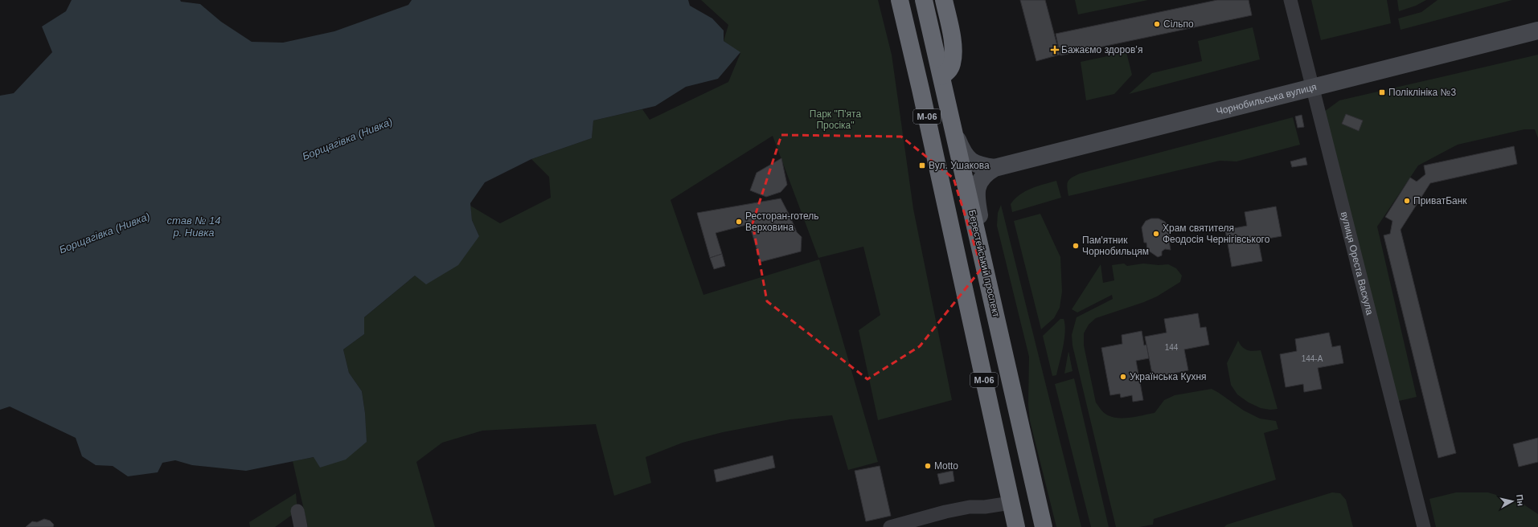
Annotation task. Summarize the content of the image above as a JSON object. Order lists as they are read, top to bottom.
{
  "streets": {
    "highway": ["М-06", "Берестейський проспект"],
    "main road": ["Чорнобильська вулиця"],
    "street": ["вулиця Ореста Васкула"]
  },
  "crossings": [
    ["Чорнобильська вулиця", "Берестейський проспект"],
    ["Чорнобильська вулиця", "вулиця Ореста Васкула"]
  ],
  "water": ["Борщагівка (Нивка)", "став № 14 р. Нивка"],
  "parks": ["Парк \"П'ята Просіка\""],
  "places": {
    "other": [
      "Сільпо",
      "ПриватБанк",
      "Ресторан-готель Верховина",
      "Храм святителя Феодосія Чернігівського",
      "Пам'ятник Чорнобильцям",
      "Українська Кухня",
      "Motto"
    ],
    "health": ["Бажаємо здоровʼя"],
    "transit": ["Поліклініка №3", "Вул. Ушакова"]
  },
  "house_numbers": ["144", "144-А"],
  "north": "right"
}
